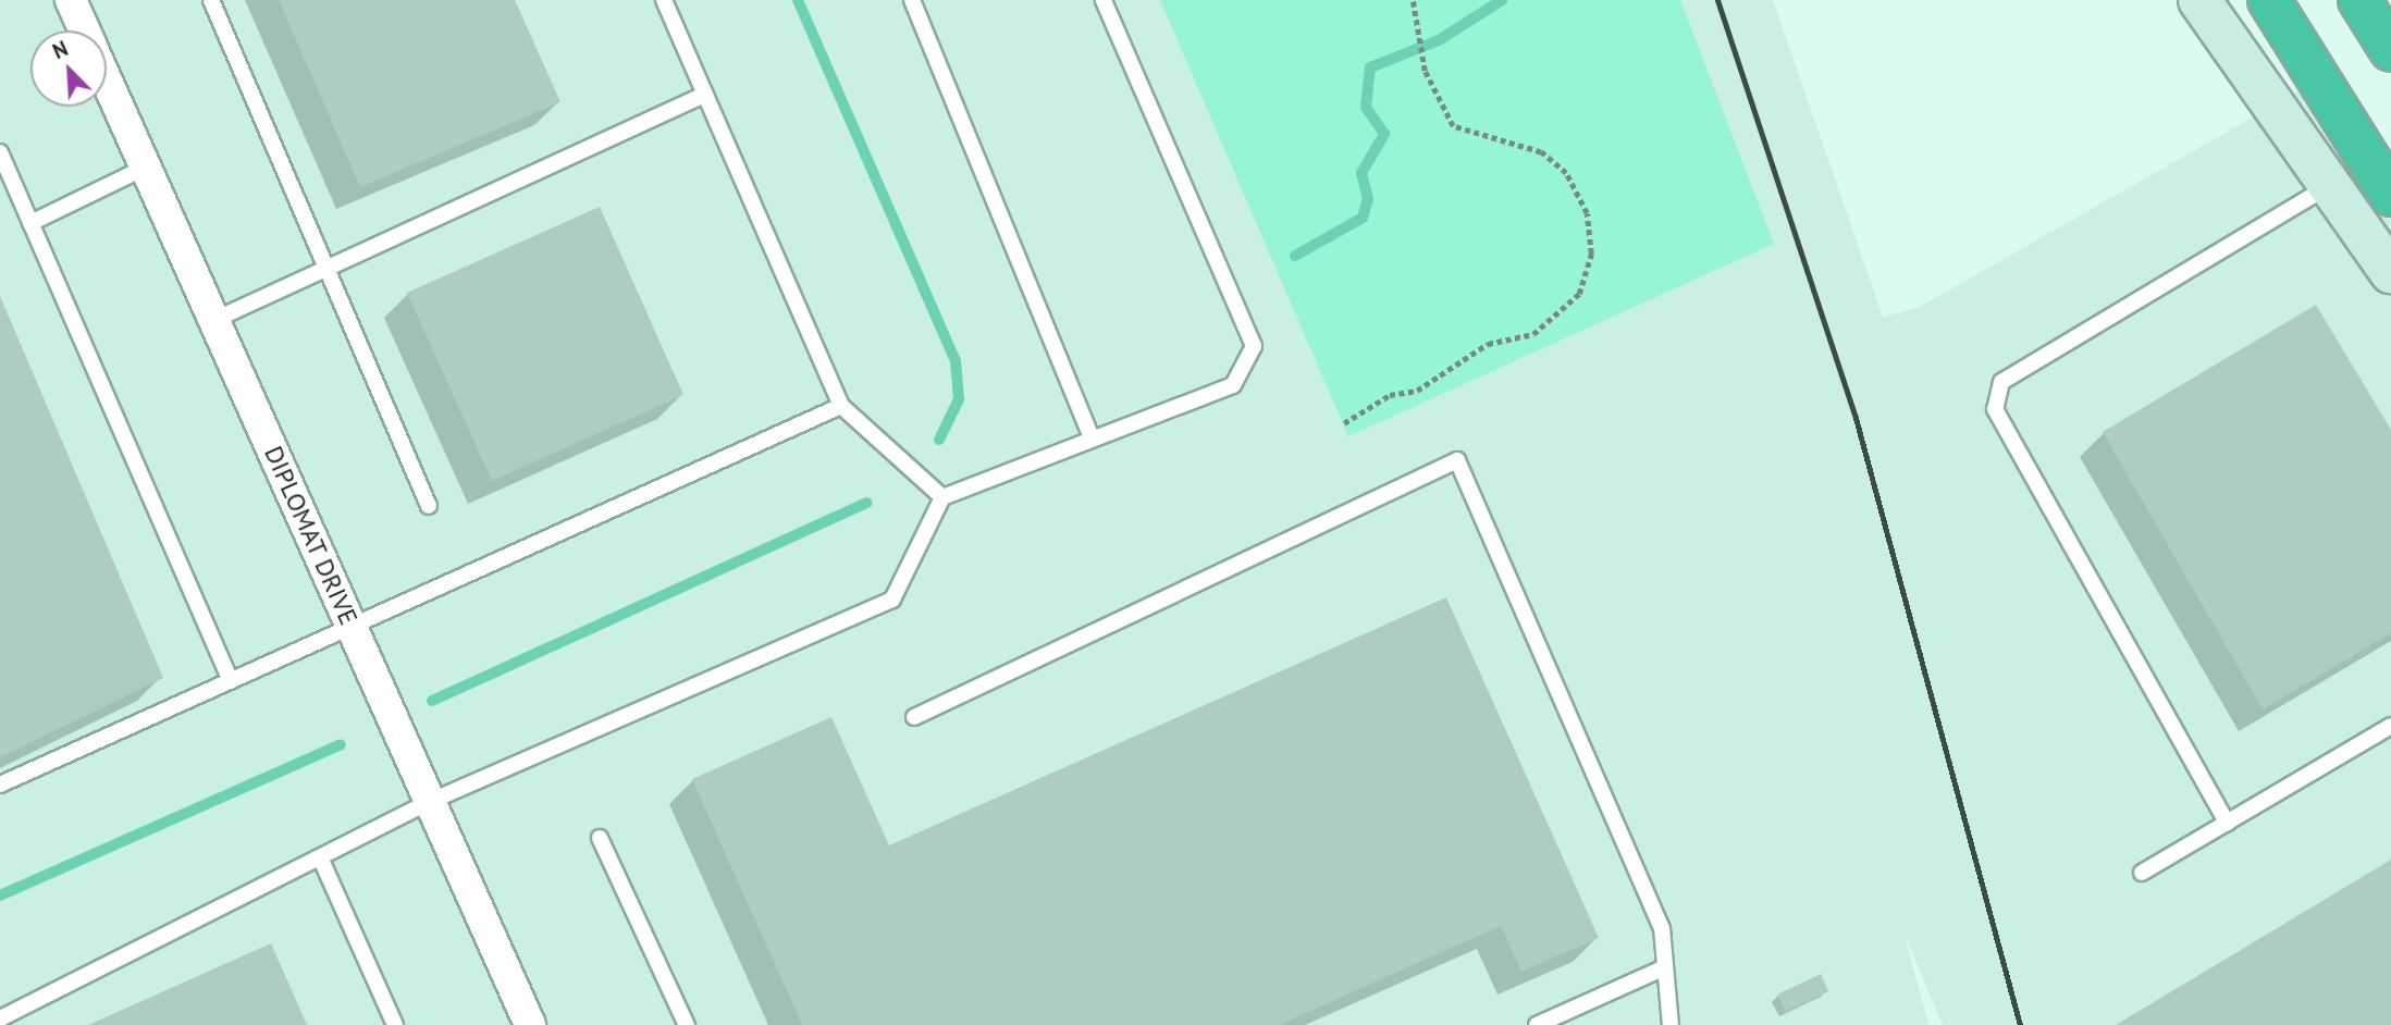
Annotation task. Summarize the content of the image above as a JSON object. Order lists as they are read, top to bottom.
{
  "streets": {
    "street": ["DIPLOMAT DRIVE"]
  },
  "north": "top left"
}
